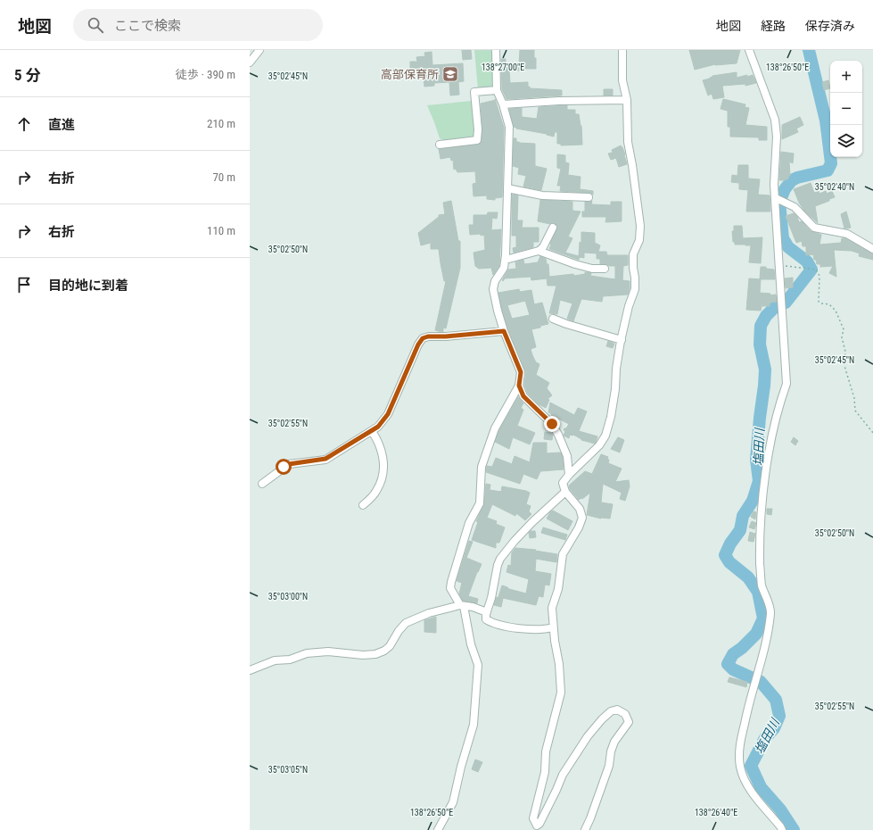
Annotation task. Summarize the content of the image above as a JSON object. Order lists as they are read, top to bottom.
{
  "water": ["塩田川"],
  "places": {
    "school or university": ["高部保育所"]
  },
  "page": {
    "header": "地図",
    "search": "ここで検索",
    "nav": ["地図", "経路", "保存済み"],
    "heading": ["5 分", "徒歩 · 390 m"],
    "map_buttons": ["+", "−"],
    "list": [
      ["直進", "210 m"],
      ["右折", "70 m"],
      ["右折", "110 m"],
      "目的地に到着"
    ]
  },
  "coordinates": [
    "138°26'50\"E",
    "138°27'00\"E",
    "35°02'45\"N",
    "35°02'40\"N",
    "35°02'50\"N",
    "35°02'55\"N",
    "35°03'00\"N",
    "35°03'05\"N",
    "138°26'40\"E"
  ]
}
